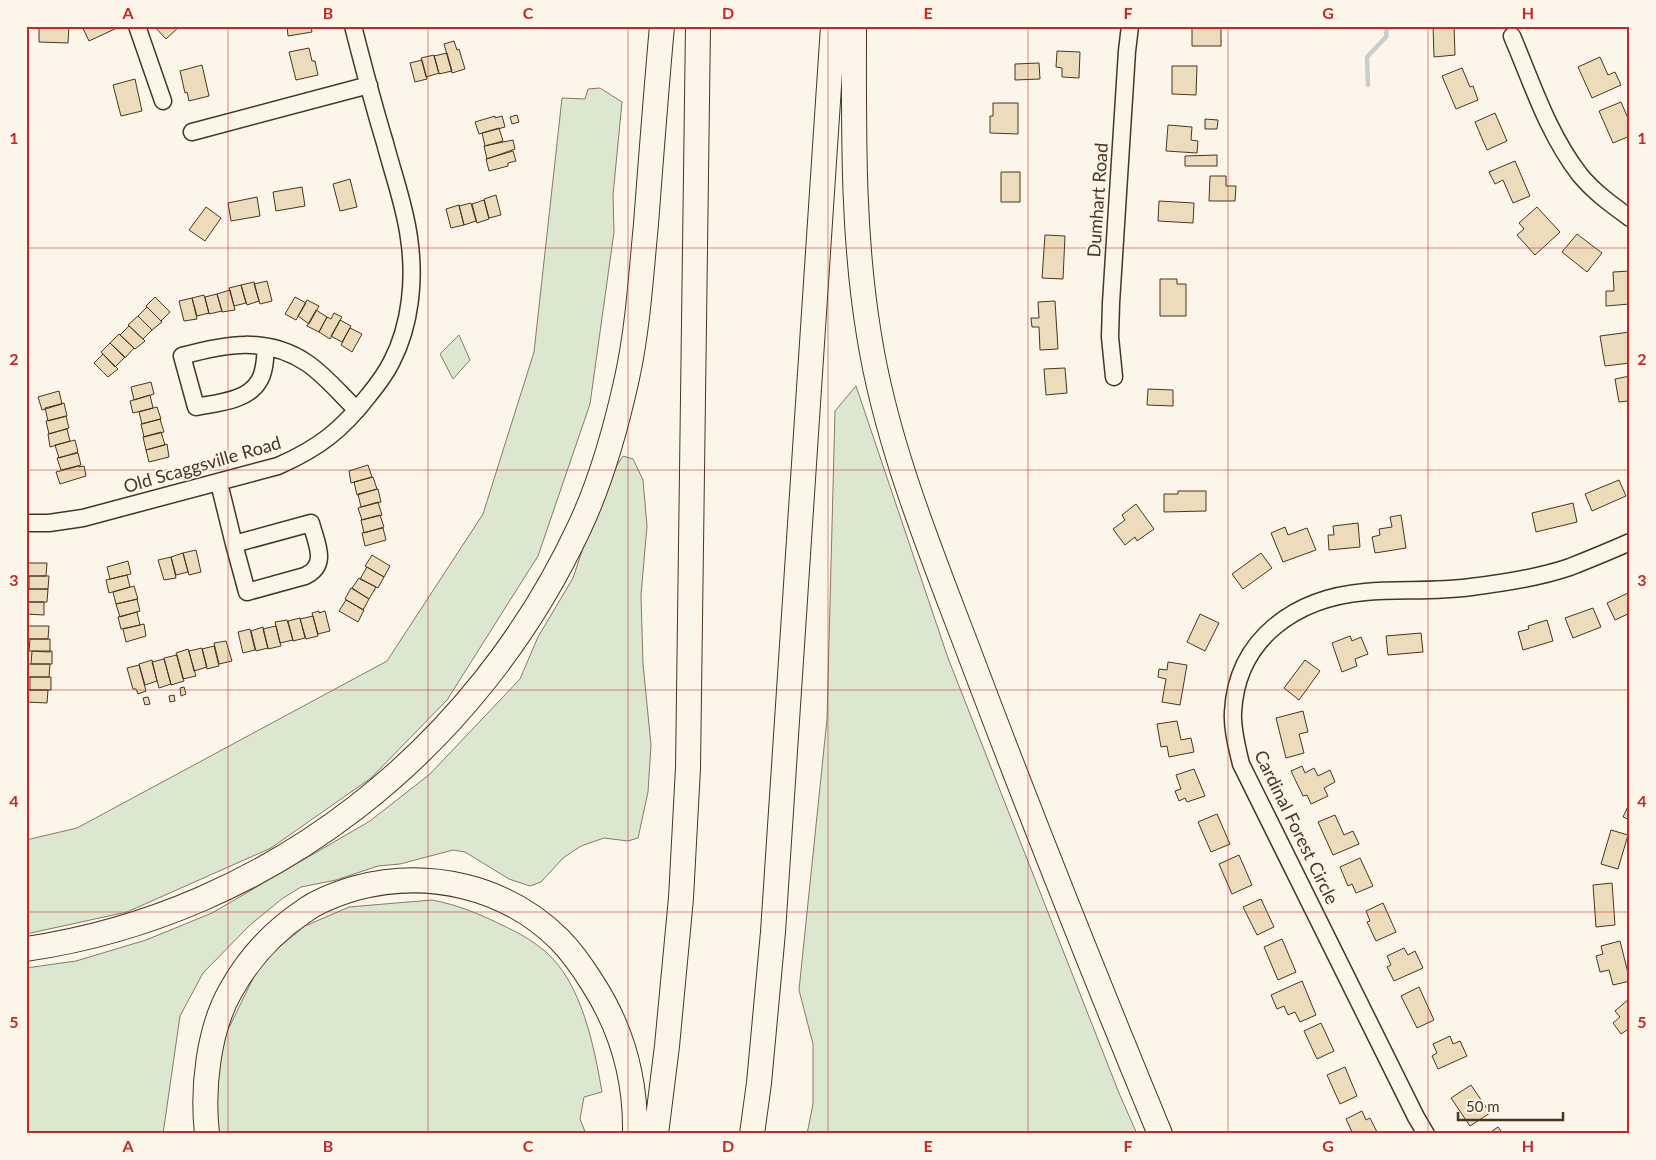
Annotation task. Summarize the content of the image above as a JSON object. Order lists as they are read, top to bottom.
{
  "streets": {
    "street": ["Dumhart Road", "Old Scaggsville Road", "Cardinal Forest Circle"]
  },
  "scale_bar": "50 m",
  "grid": {
    "columns": [
      "A",
      "B",
      "C",
      "D",
      "E",
      "F",
      "G",
      "H"
    ],
    "rows": [
      "1",
      "2",
      "3",
      "4",
      "5"
    ]
  }
}
